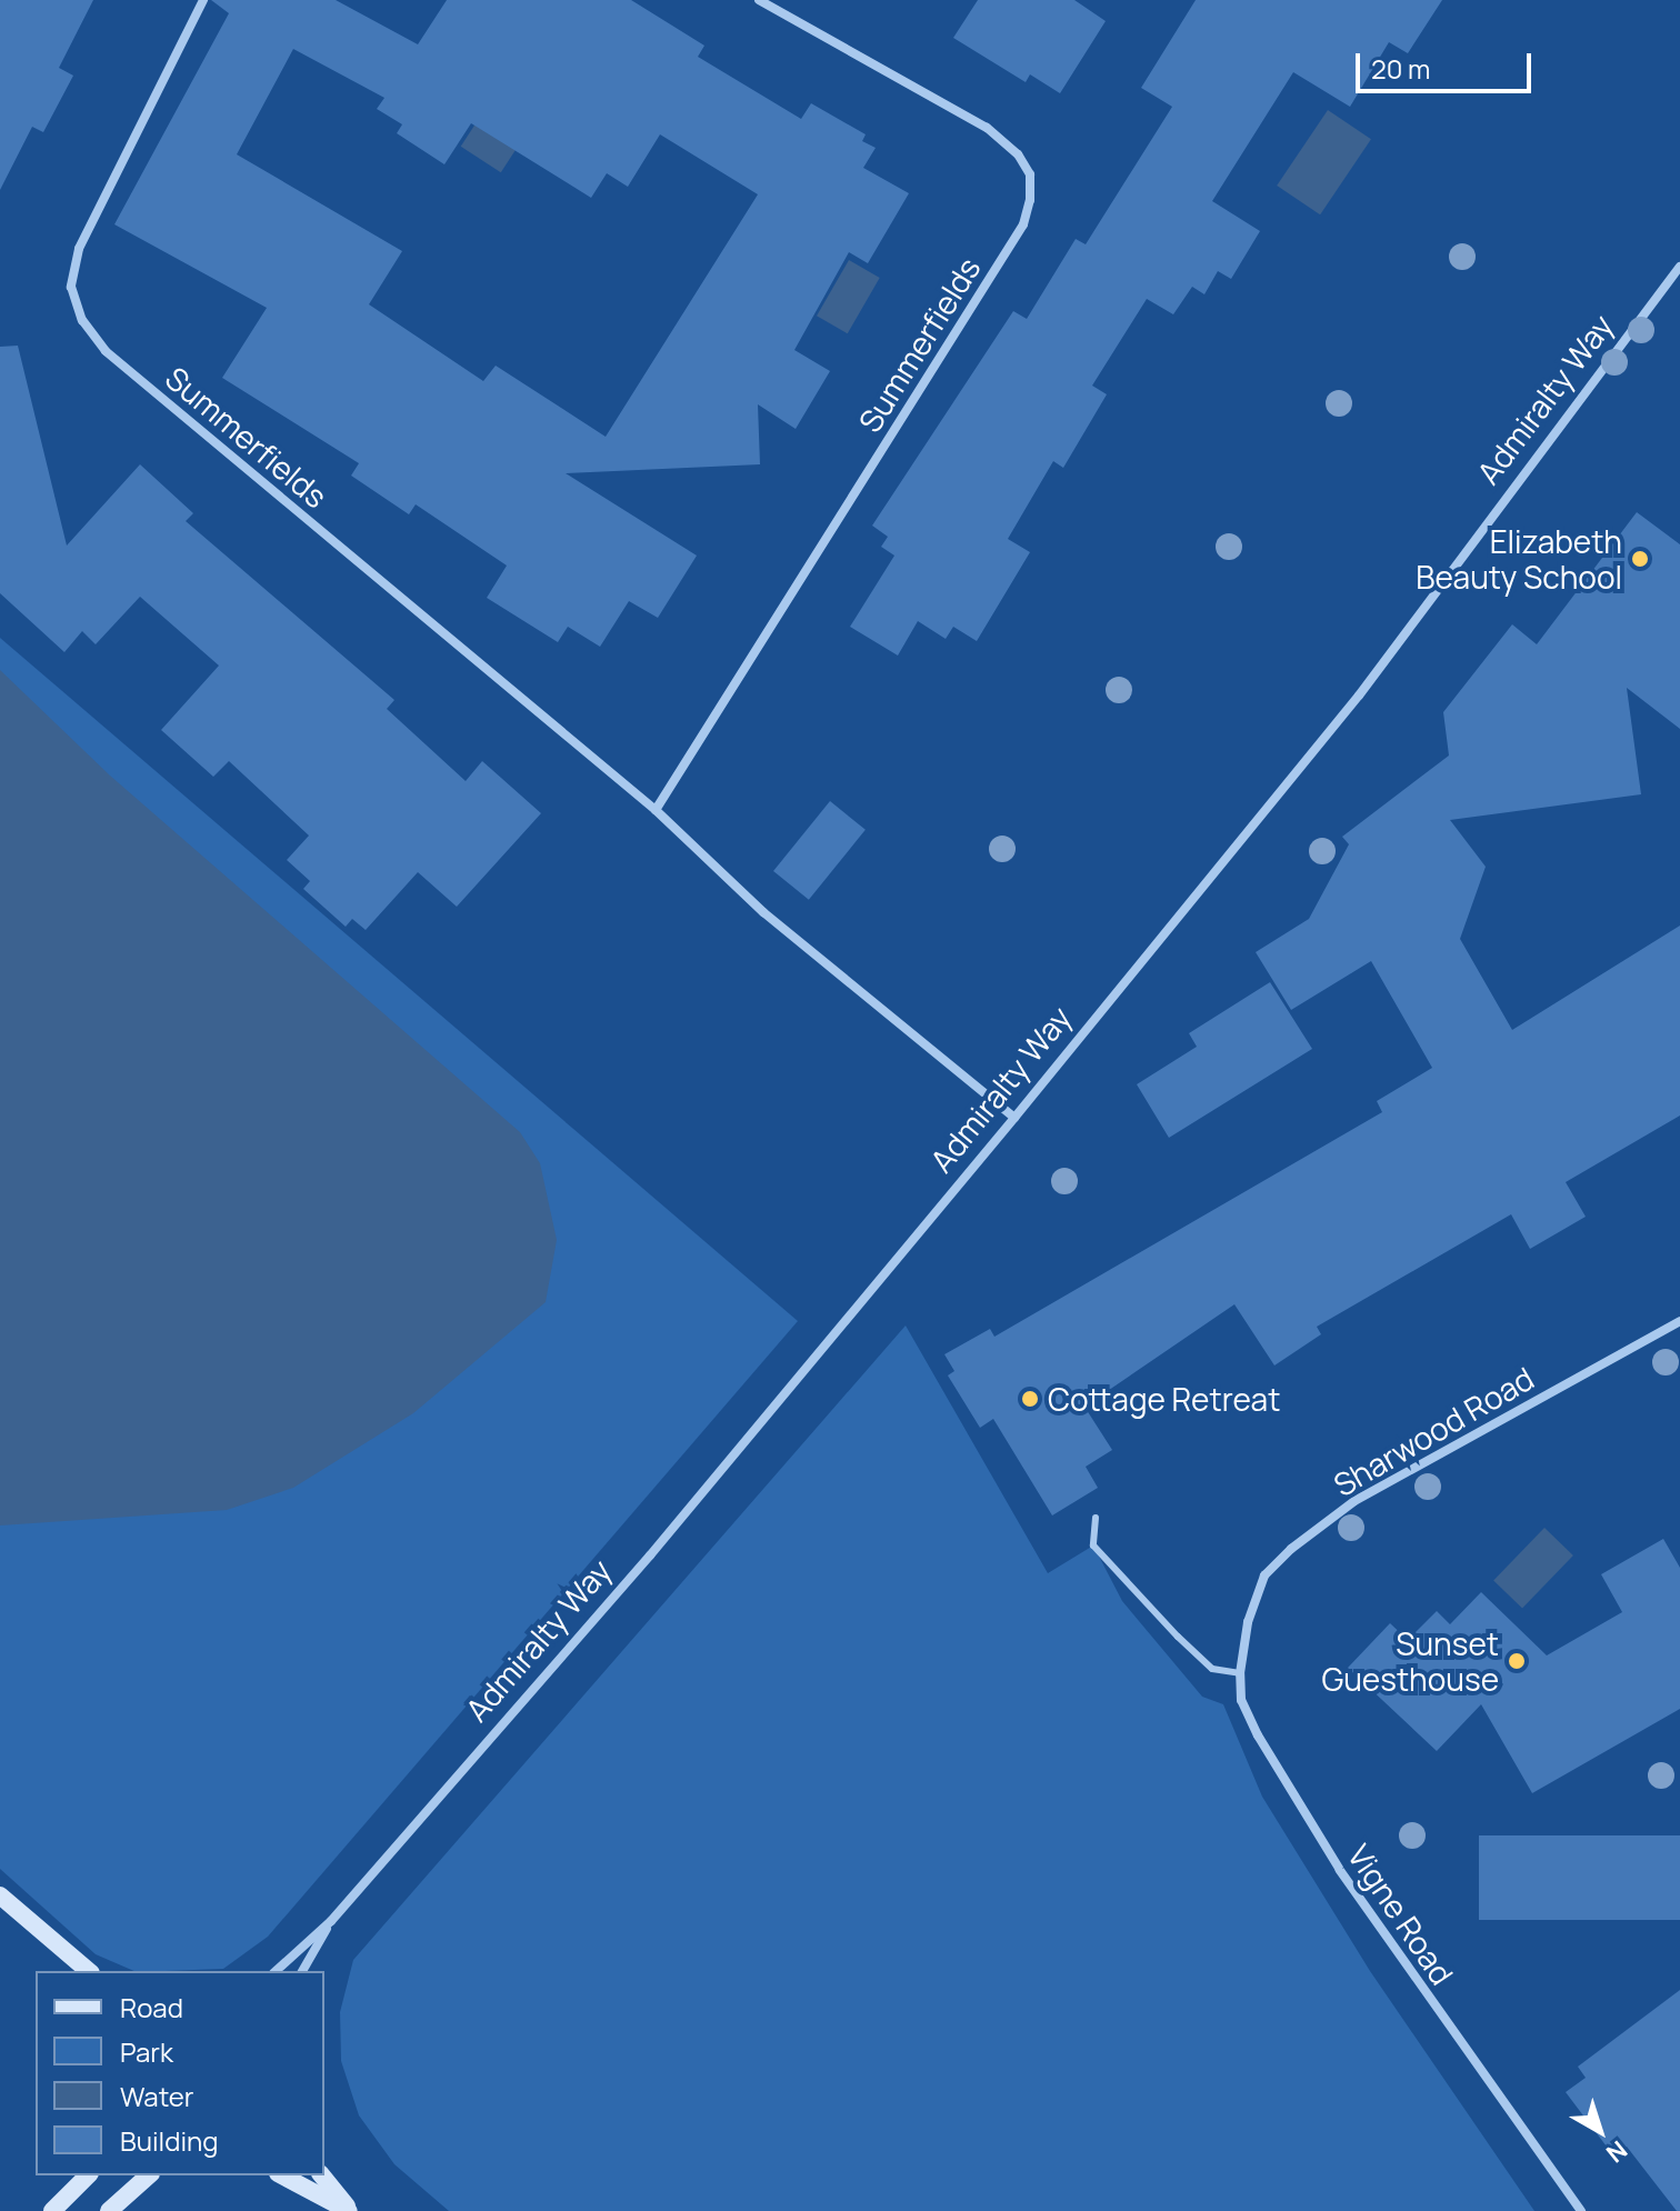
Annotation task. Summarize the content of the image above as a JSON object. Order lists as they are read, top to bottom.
{
  "streets": {
    "street": [
      "Summerfields",
      "Admiralty Way",
      "Sharwood Road",
      "Vigne Road"
    ]
  },
  "crossings": [
    ["Summerfields", "Admiralty Way"],
    ["Sharwood Road", "Vigne Road"]
  ],
  "places": ["Elizabeth Beauty School", "Cottage Retreat", "Sunset Guesthouse"],
  "legend": [
    "Road",
    "Park",
    "Water",
    "Building"
  ],
  "scale_bar": "20 m",
  "north": "bottom right"
}
